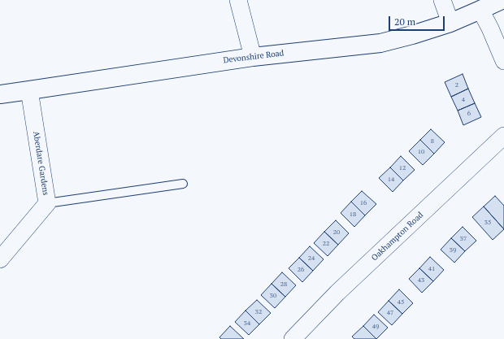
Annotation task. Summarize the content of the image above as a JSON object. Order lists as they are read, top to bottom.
{
  "streets": {
    "street": ["Devonshire Road", "Aberdare Gardens", "Oakhampton Road"]
  },
  "crossings": [
    ["Devonshire Road", "Aberdare Gardens"]
  ],
  "house_numbers": [
    "2",
    "4",
    "6",
    "8",
    "10",
    "12",
    "14",
    "16",
    "18",
    "35",
    "20",
    "37",
    "22",
    "39",
    "24",
    "41",
    "26",
    "43",
    "28",
    "30",
    "45",
    "32",
    "47",
    "34",
    "49"
  ],
  "scale_bar": "20 m"
}
